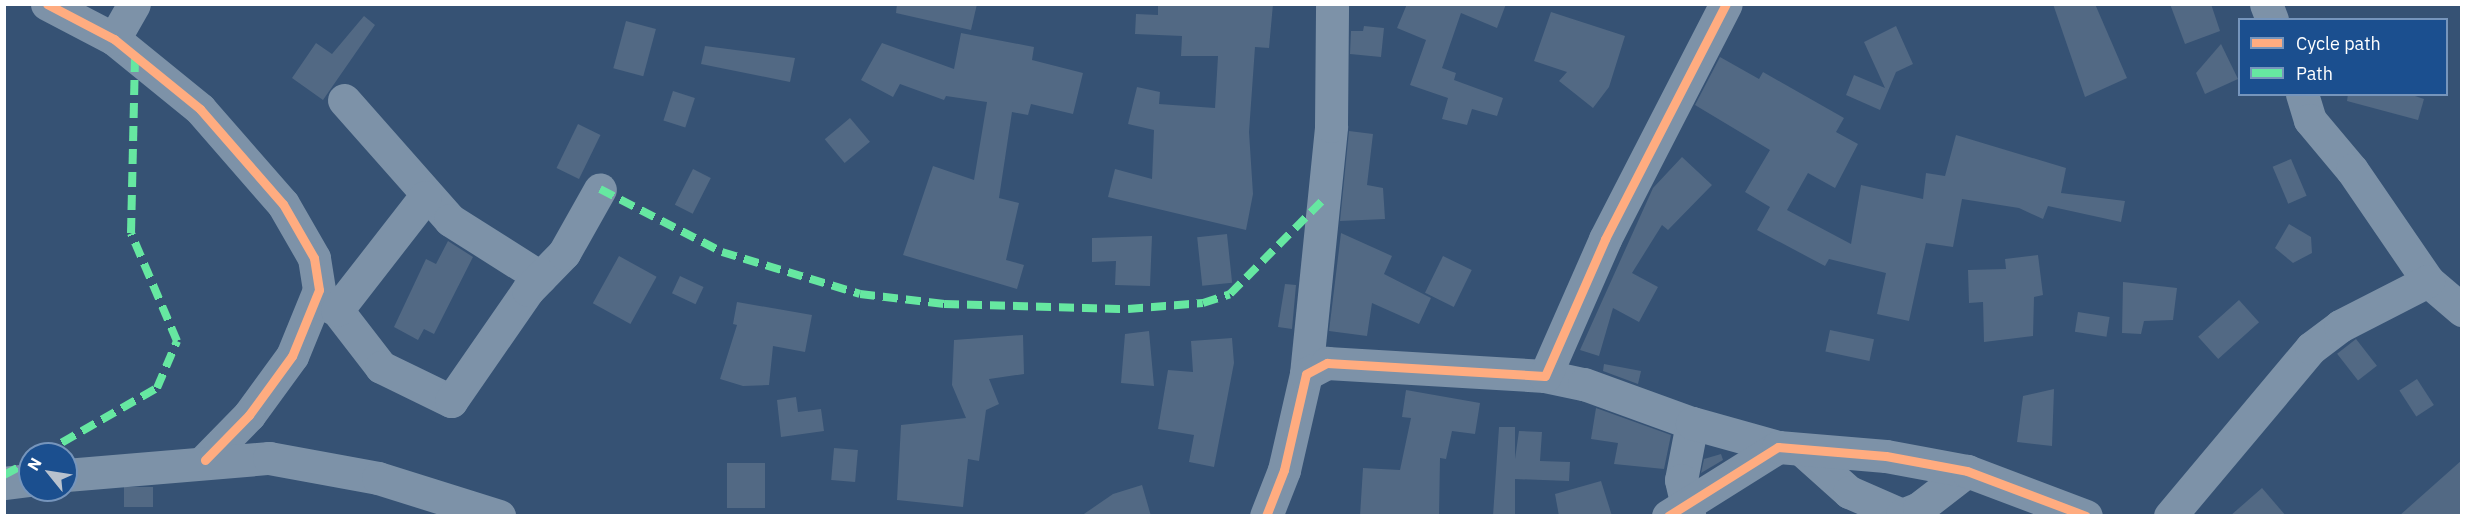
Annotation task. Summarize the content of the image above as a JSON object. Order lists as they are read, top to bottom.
{
  "legend": ["Cycle path", "Path"],
  "north": "top left"
}
